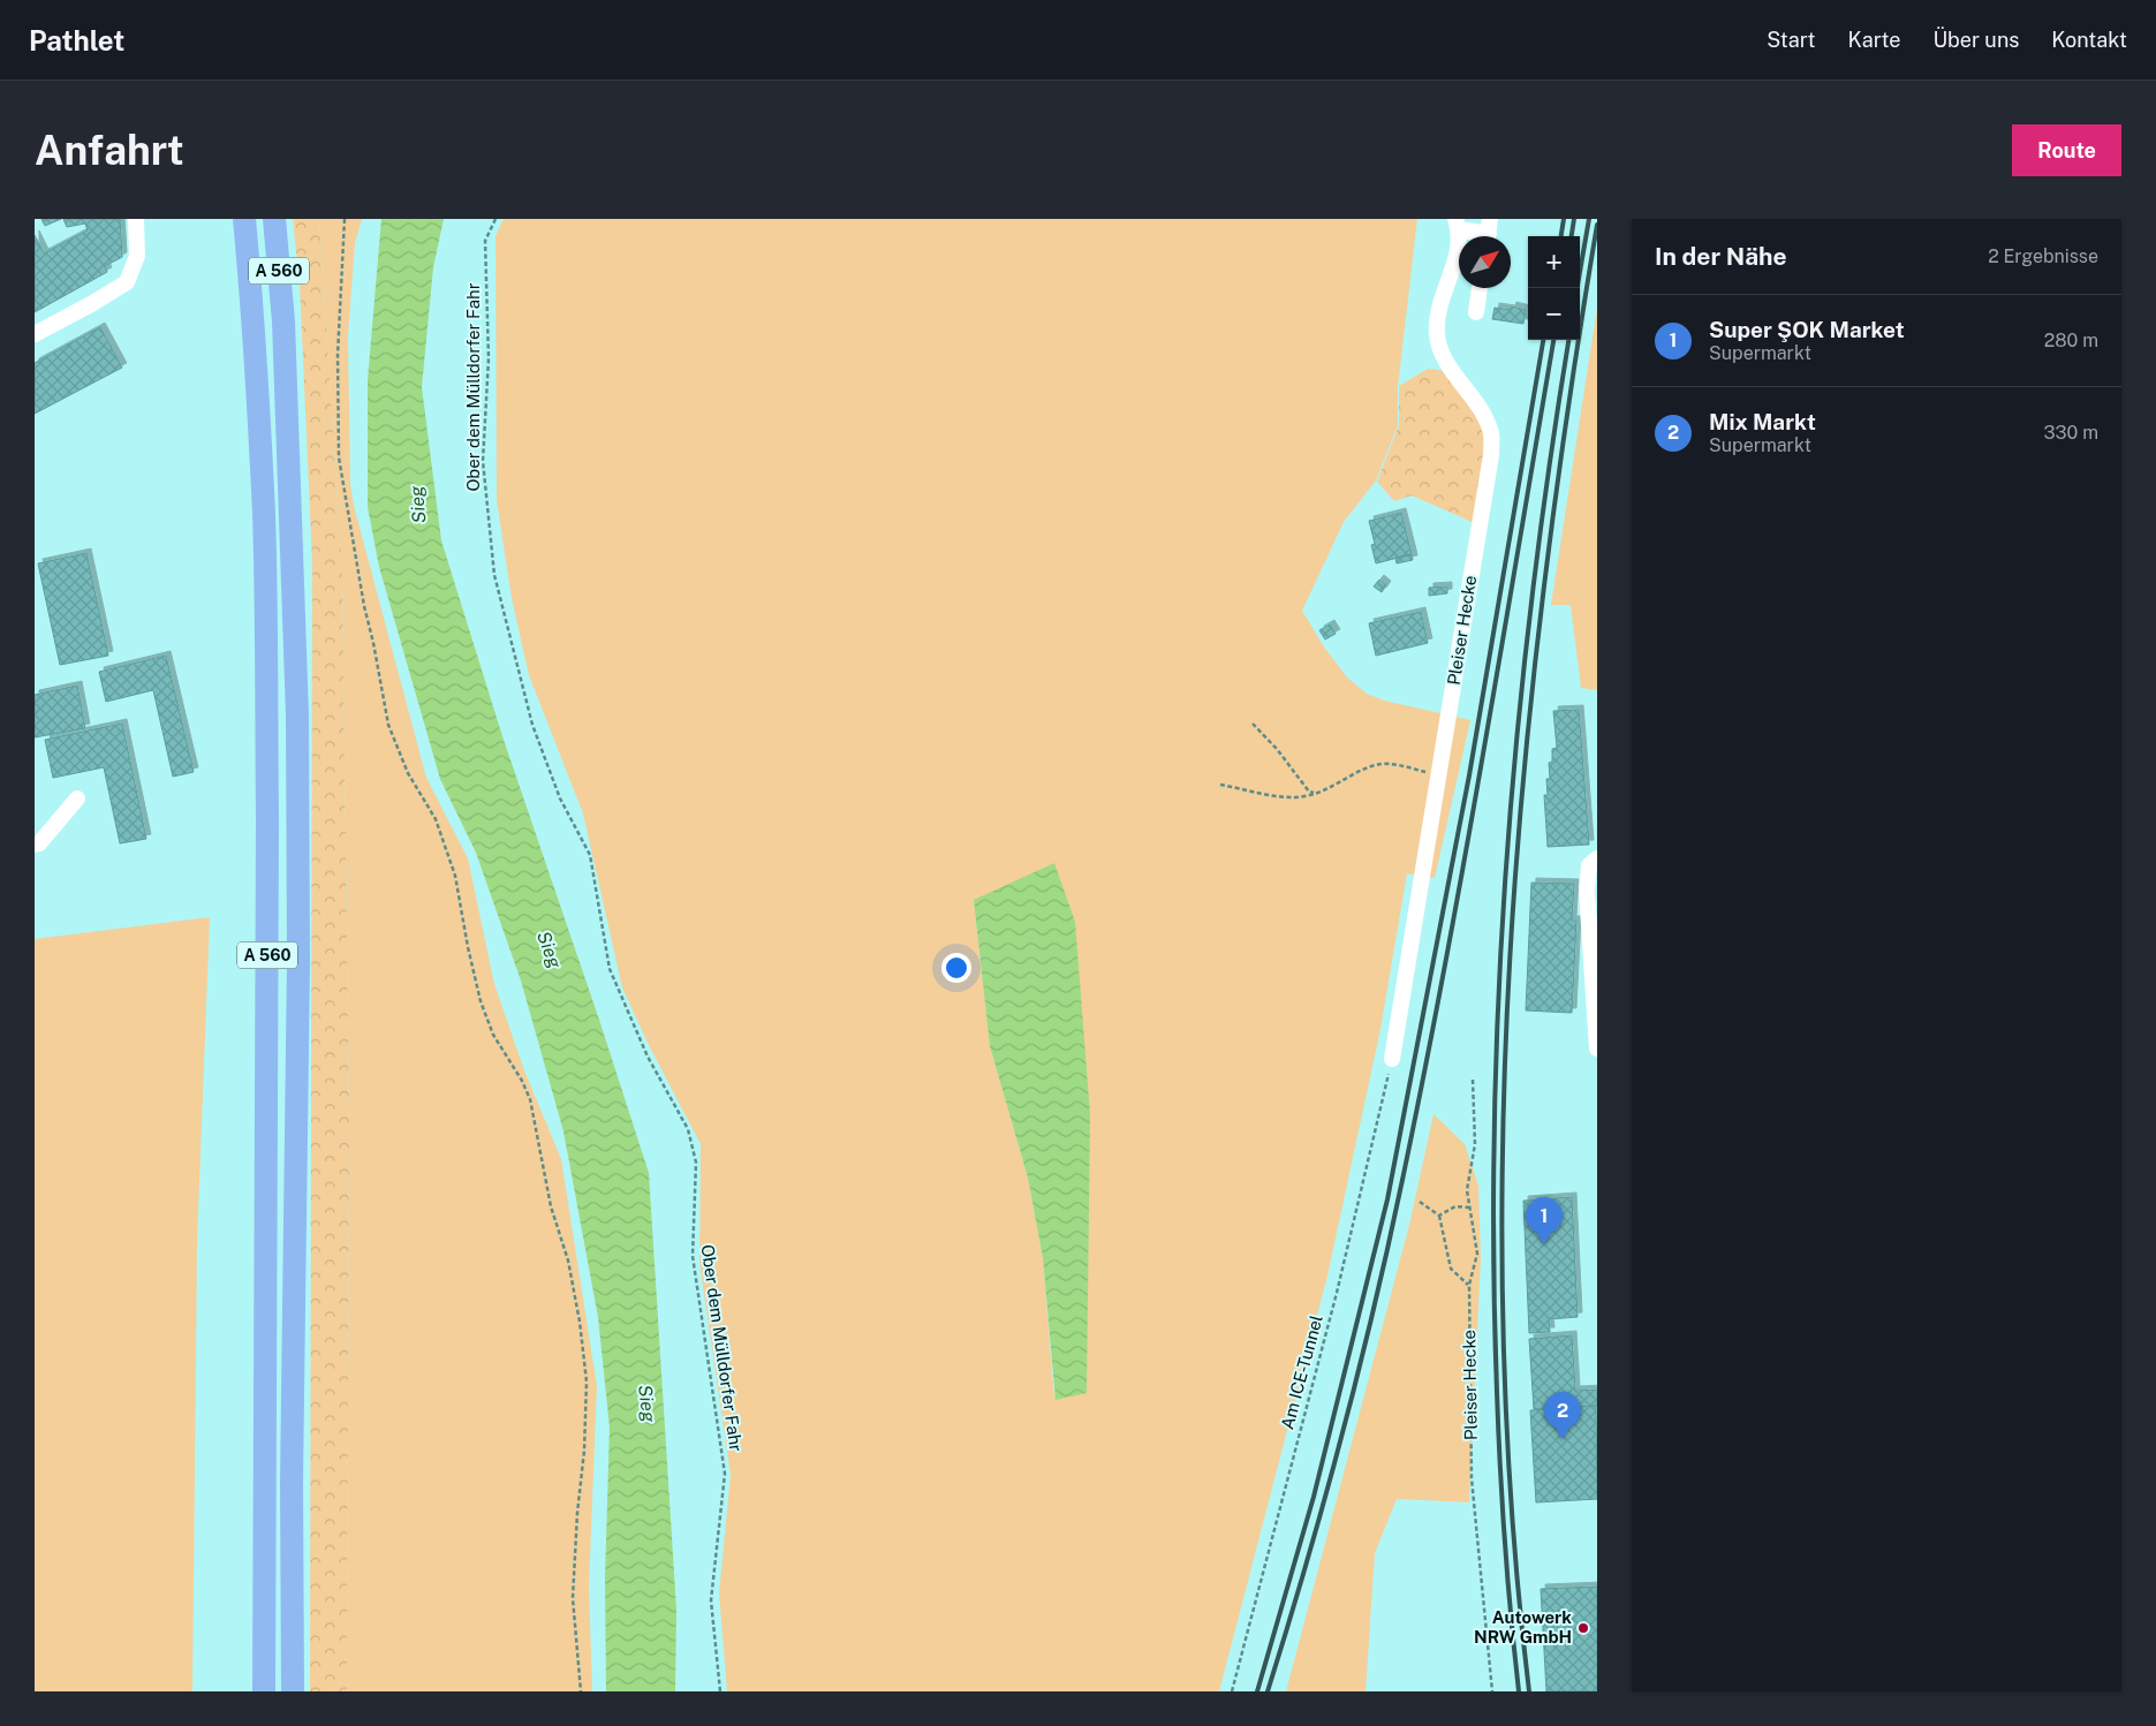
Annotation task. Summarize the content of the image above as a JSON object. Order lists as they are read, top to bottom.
{
  "streets": {
    "highway": ["A 560"],
    "street": ["Pleiser Hecke"],
    "path": ["Ober dem Mülldorfer Fahr", "Am ICE-Tunnel"]
  },
  "crossings": [
    ["Pleiser Hecke", "Am ICE-Tunnel"]
  ],
  "water": ["Sieg"],
  "places": ["Autowerk NRW GmbH"],
  "north": "top right",
  "page": {
    "header": "Pathlet",
    "nav": [
      "Start",
      "Karte",
      "Über uns",
      "Kontakt"
    ],
    "buttons": "Route",
    "title": "Anfahrt",
    "heading": ["In der Nähe", "2 Ergebnisse"],
    "map_buttons": ["+", "−"],
    "list": [
      {
        "mark": "1",
        "name": "Super ŞOK Market",
        "note": "Supermarkt",
        "value": "280 m"
      },
      {
        "mark": "2",
        "name": "Mix Markt",
        "note": "Supermarkt",
        "value": "330 m"
      }
    ],
    "pins": ["1", "2"]
  }
}
